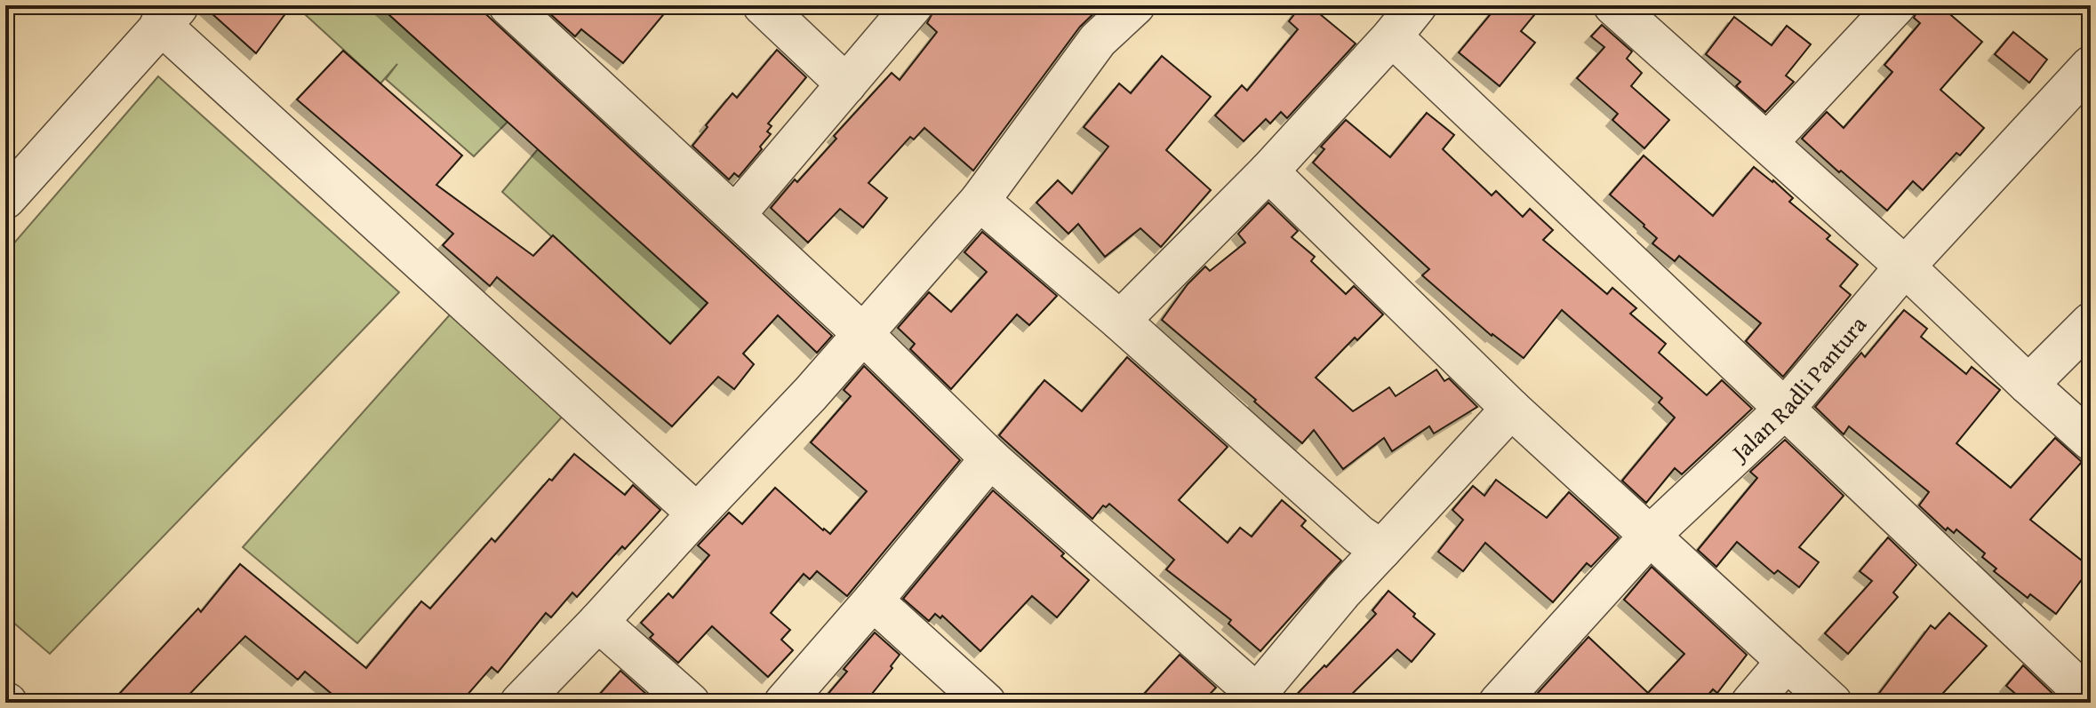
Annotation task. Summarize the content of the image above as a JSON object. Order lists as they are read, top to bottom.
{
  "streets": {
    "street": ["Jalan Radli Pantura"]
  }
}
